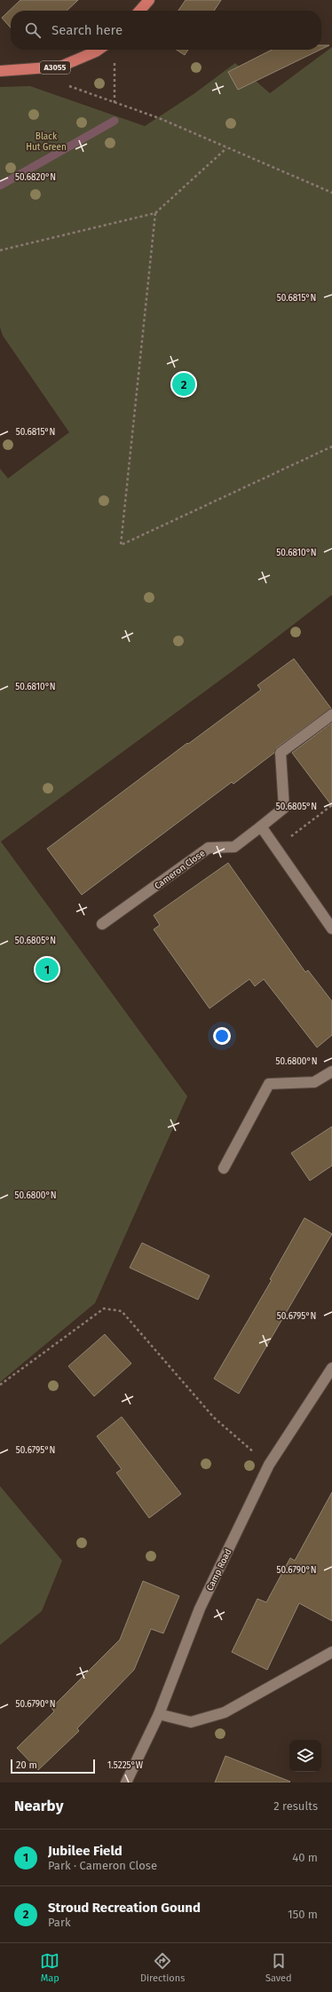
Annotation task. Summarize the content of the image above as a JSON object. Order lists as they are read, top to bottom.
{
  "streets": {
    "main road": ["A3055"],
    "street": ["Cameron Close", "Camp Road"]
  },
  "parks": ["Black Hut Green"],
  "scale_bar": "20 m",
  "page": {
    "search": "Search here",
    "pins": ["2", "1"],
    "scale": "20 m",
    "heading": ["Nearby", "2 results"],
    "list": [
      {
        "mark": "1",
        "name": "Jubilee Field",
        "note": "Park · Cameron Close",
        "value": "40 m"
      },
      {
        "mark": "2",
        "name": "Stroud Recreation Gound",
        "note": "Park",
        "value": "150 m"
      }
    ],
    "nav": ["Map", "Directions", "Saved"]
  },
  "coordinates": [
    "50.6820°N",
    "50.6815°N",
    "50.6810°N",
    "50.6805°N",
    "50.6800°N",
    "50.6795°N",
    "50.6790°N",
    "1.5225°W"
  ]
}
